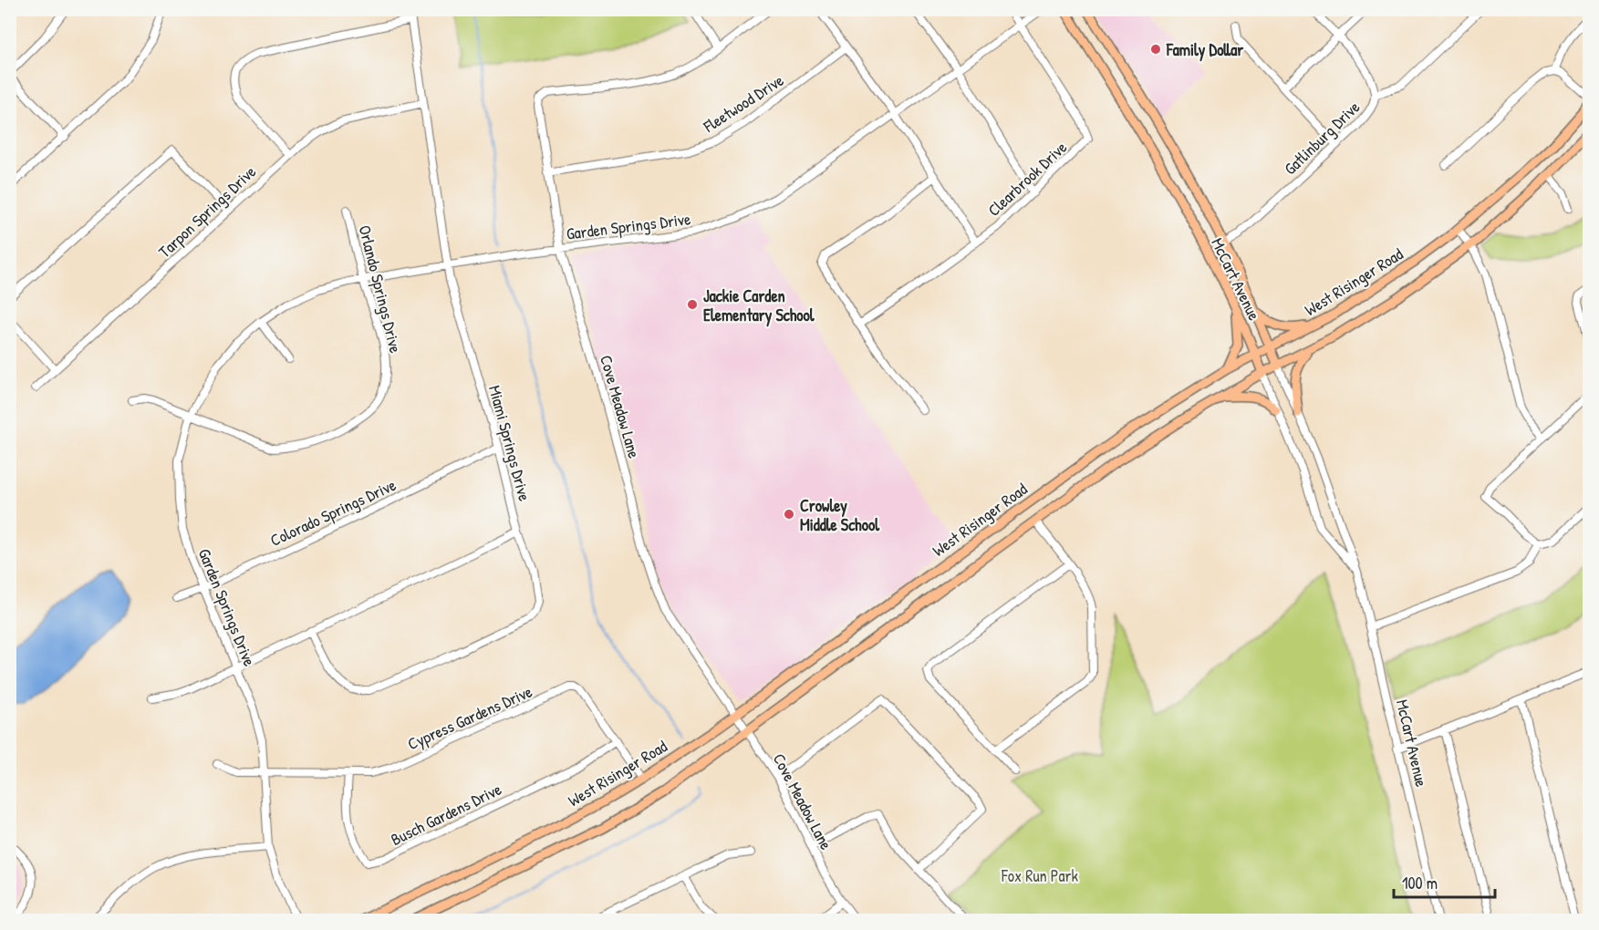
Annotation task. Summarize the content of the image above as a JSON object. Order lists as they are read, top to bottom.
{
  "streets": {
    "main road": ["McCart Avenue", "West Risinger Road"],
    "street": [
      "Fleetwood Drive",
      "Gatlinburg Drive",
      "Clearbrook Drive",
      "Tarpon Springs Drive",
      "Garden Springs Drive",
      "Orlando Springs Drive",
      "Cove Meadow Lane",
      "Miami Springs Drive",
      "Colorado Springs Drive",
      "Cypress Gardens Drive",
      "Busch Gardens Drive"
    ]
  },
  "crossings": [
    ["Fleetwood Drive", "Cove Meadow Lane"],
    ["Gatlinburg Drive", "McCart Avenue"],
    ["Clearbrook Drive", "Garden Springs Drive"],
    ["Tarpon Springs Drive", "Miami Springs Drive"],
    ["Garden Springs Drive", "Orlando Springs Drive"],
    ["Garden Springs Drive", "Cove Meadow Lane"],
    ["Garden Springs Drive", "Miami Springs Drive"],
    ["Garden Springs Drive", "Colorado Springs Drive"],
    ["Garden Springs Drive", "Cypress Gardens Drive"],
    ["McCart Avenue", "West Risinger Road"],
    ["West Risinger Road", "Cove Meadow Lane"],
    ["West Risinger Road", "Cypress Gardens Drive"],
    ["Miami Springs Drive", "Colorado Springs Drive"],
    ["Cypress Gardens Drive", "Busch Gardens Drive"]
  ],
  "parks": ["Fox Run Park"],
  "places": ["Family Dollar", "Jackie Carden Elementary School", "Crowley Middle School"],
  "scale_bar": "100 m"
}
